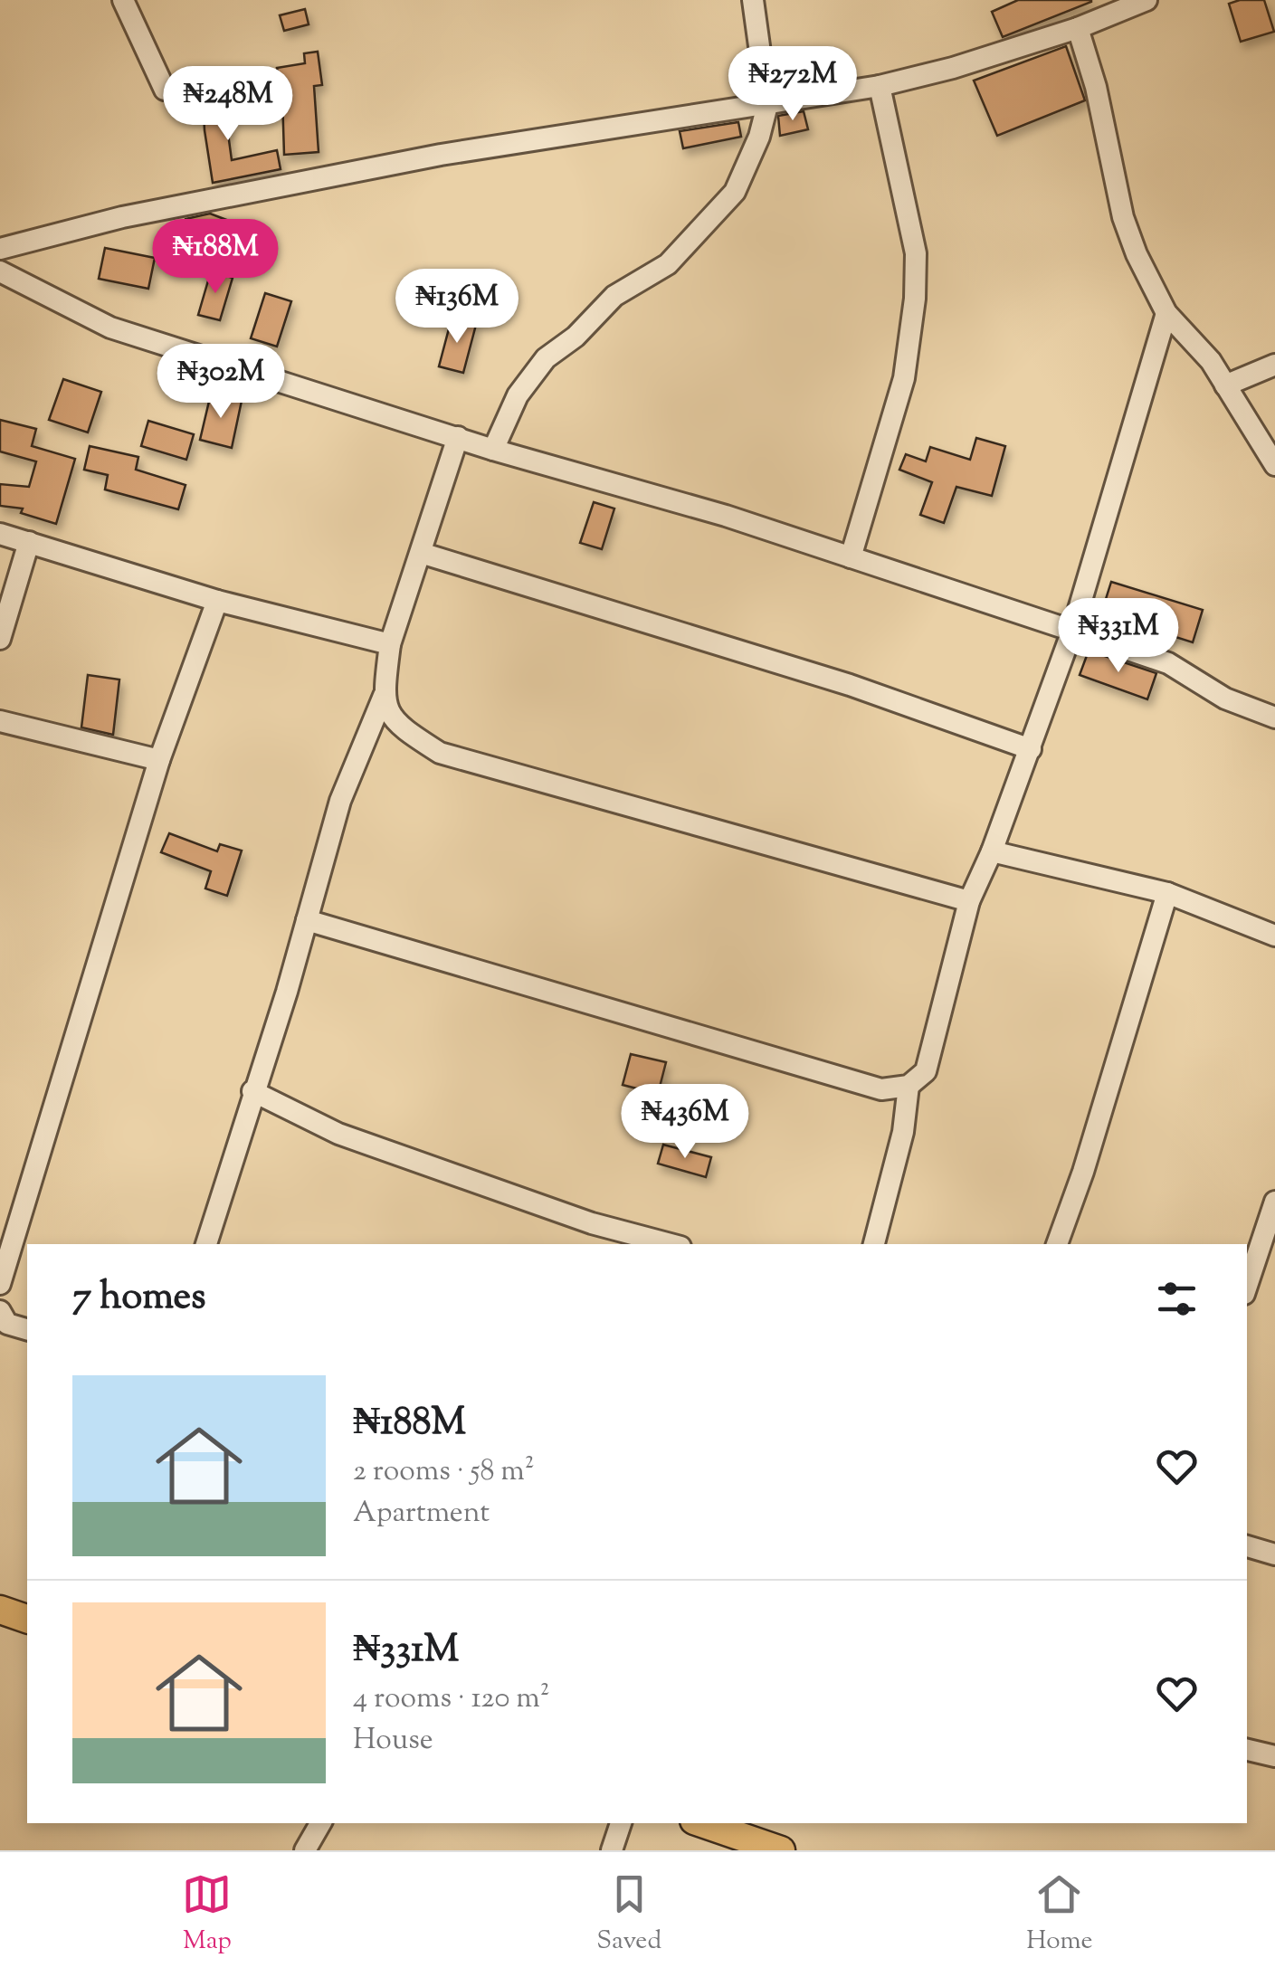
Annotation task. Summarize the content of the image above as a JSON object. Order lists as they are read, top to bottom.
{
  "page": {
    "price": [
      "₦272M",
      "₦248M",
      "₦188M",
      "₦136M",
      "₦302M",
      "₦331M",
      "₦436M"
    ],
    "heading": "7 homes",
    "list": [
      {
        "name": "₦188M",
        "note": "2 rooms · 58 m² · Apartment"
      },
      {
        "name": "₦331M",
        "note": "4 rooms · 120 m² · House"
      }
    ],
    "tabs": ["Map", "Saved", "Home"]
  }
}
